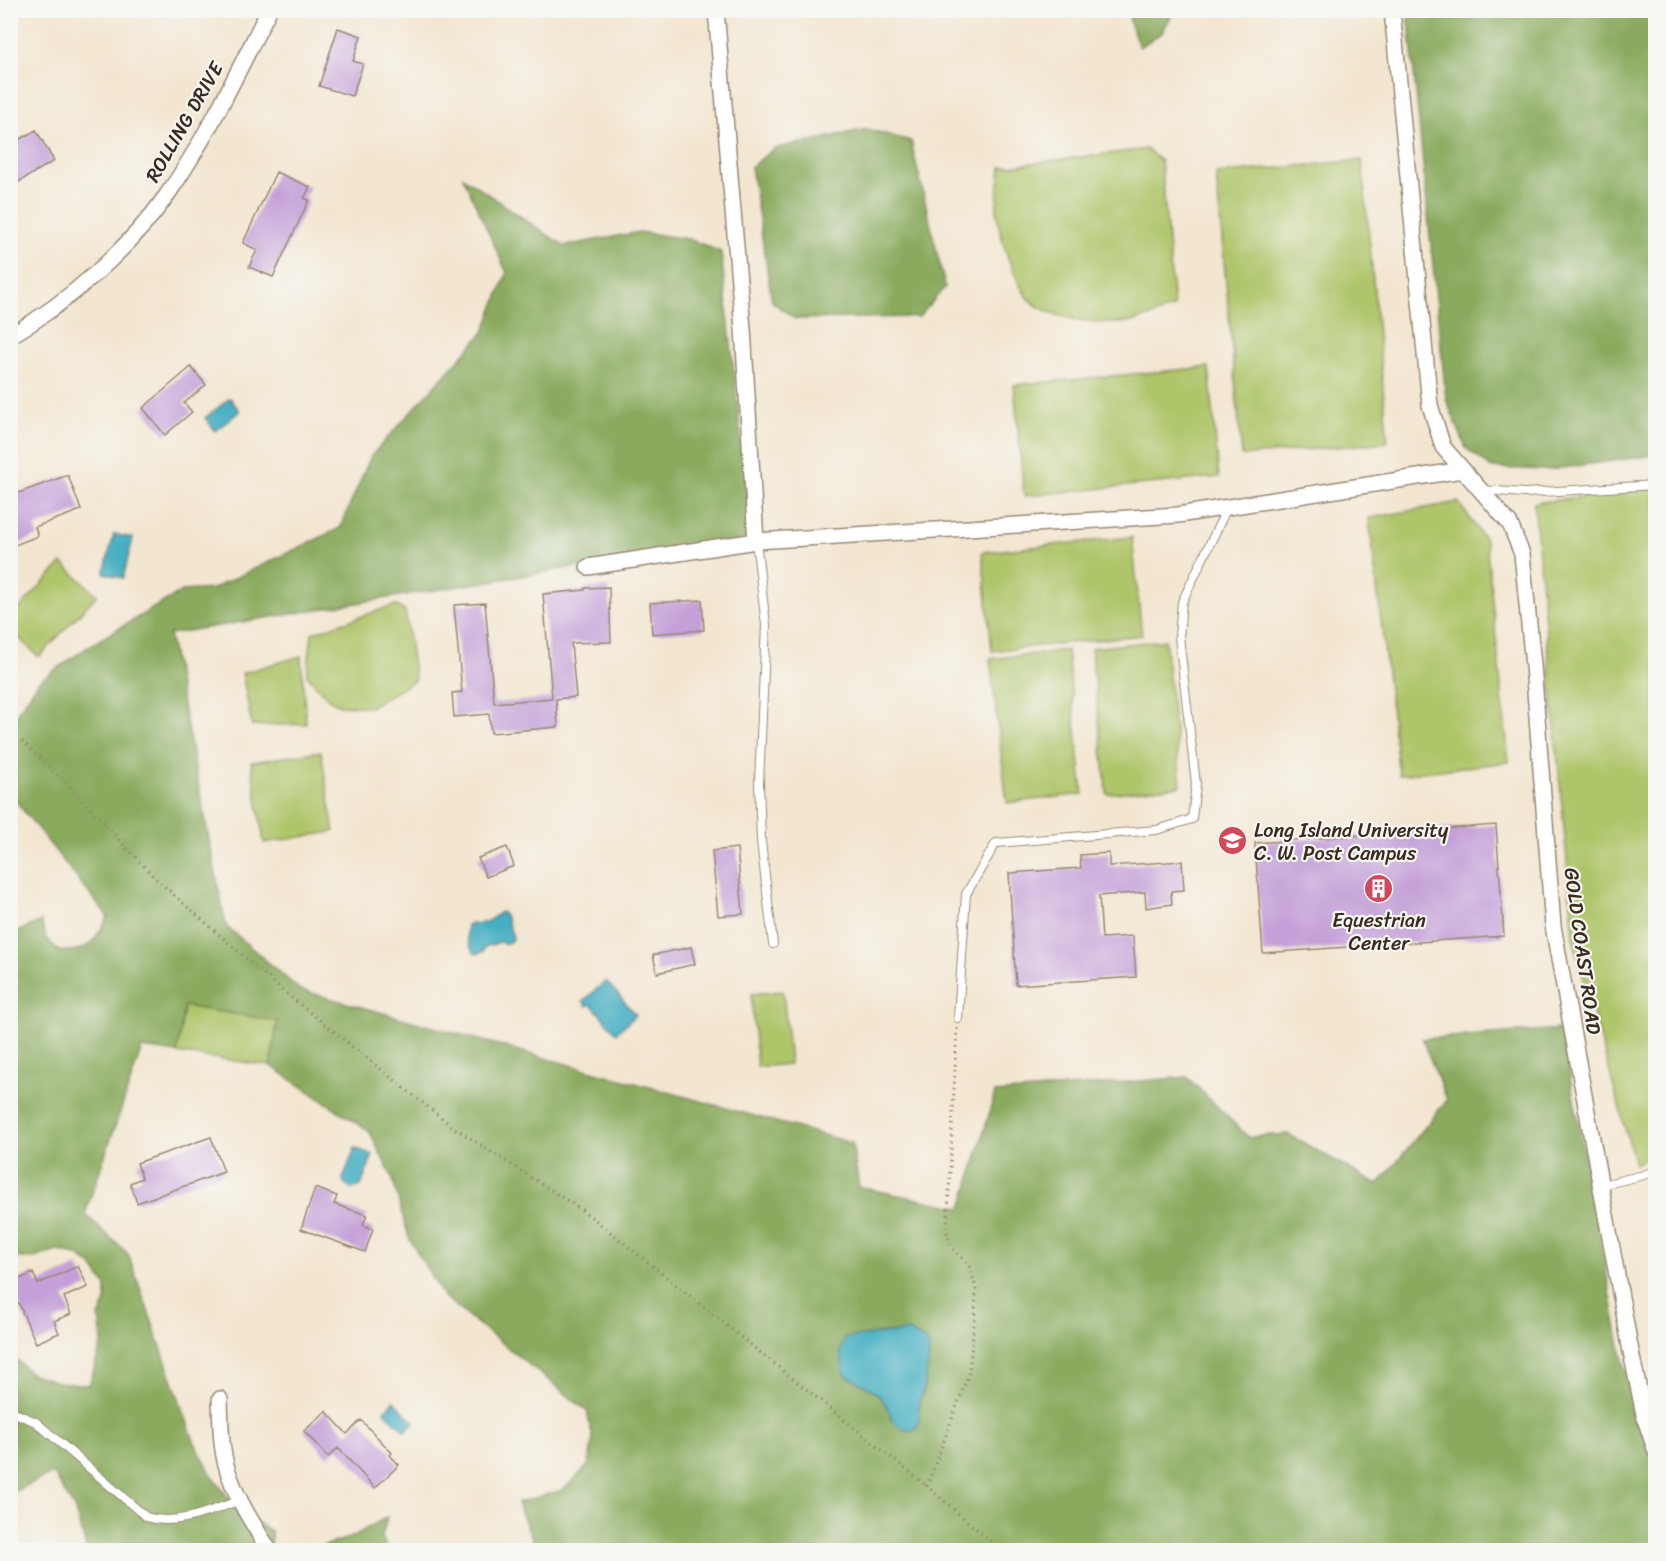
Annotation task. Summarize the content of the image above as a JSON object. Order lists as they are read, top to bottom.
{
  "streets": {
    "street": ["ROLLING DRIVE", "GOLD COAST ROAD"]
  },
  "places": {
    "school or university": ["Long Island University C. W. Post Campus"],
    "building": ["Equestrian Center"]
  }
}
